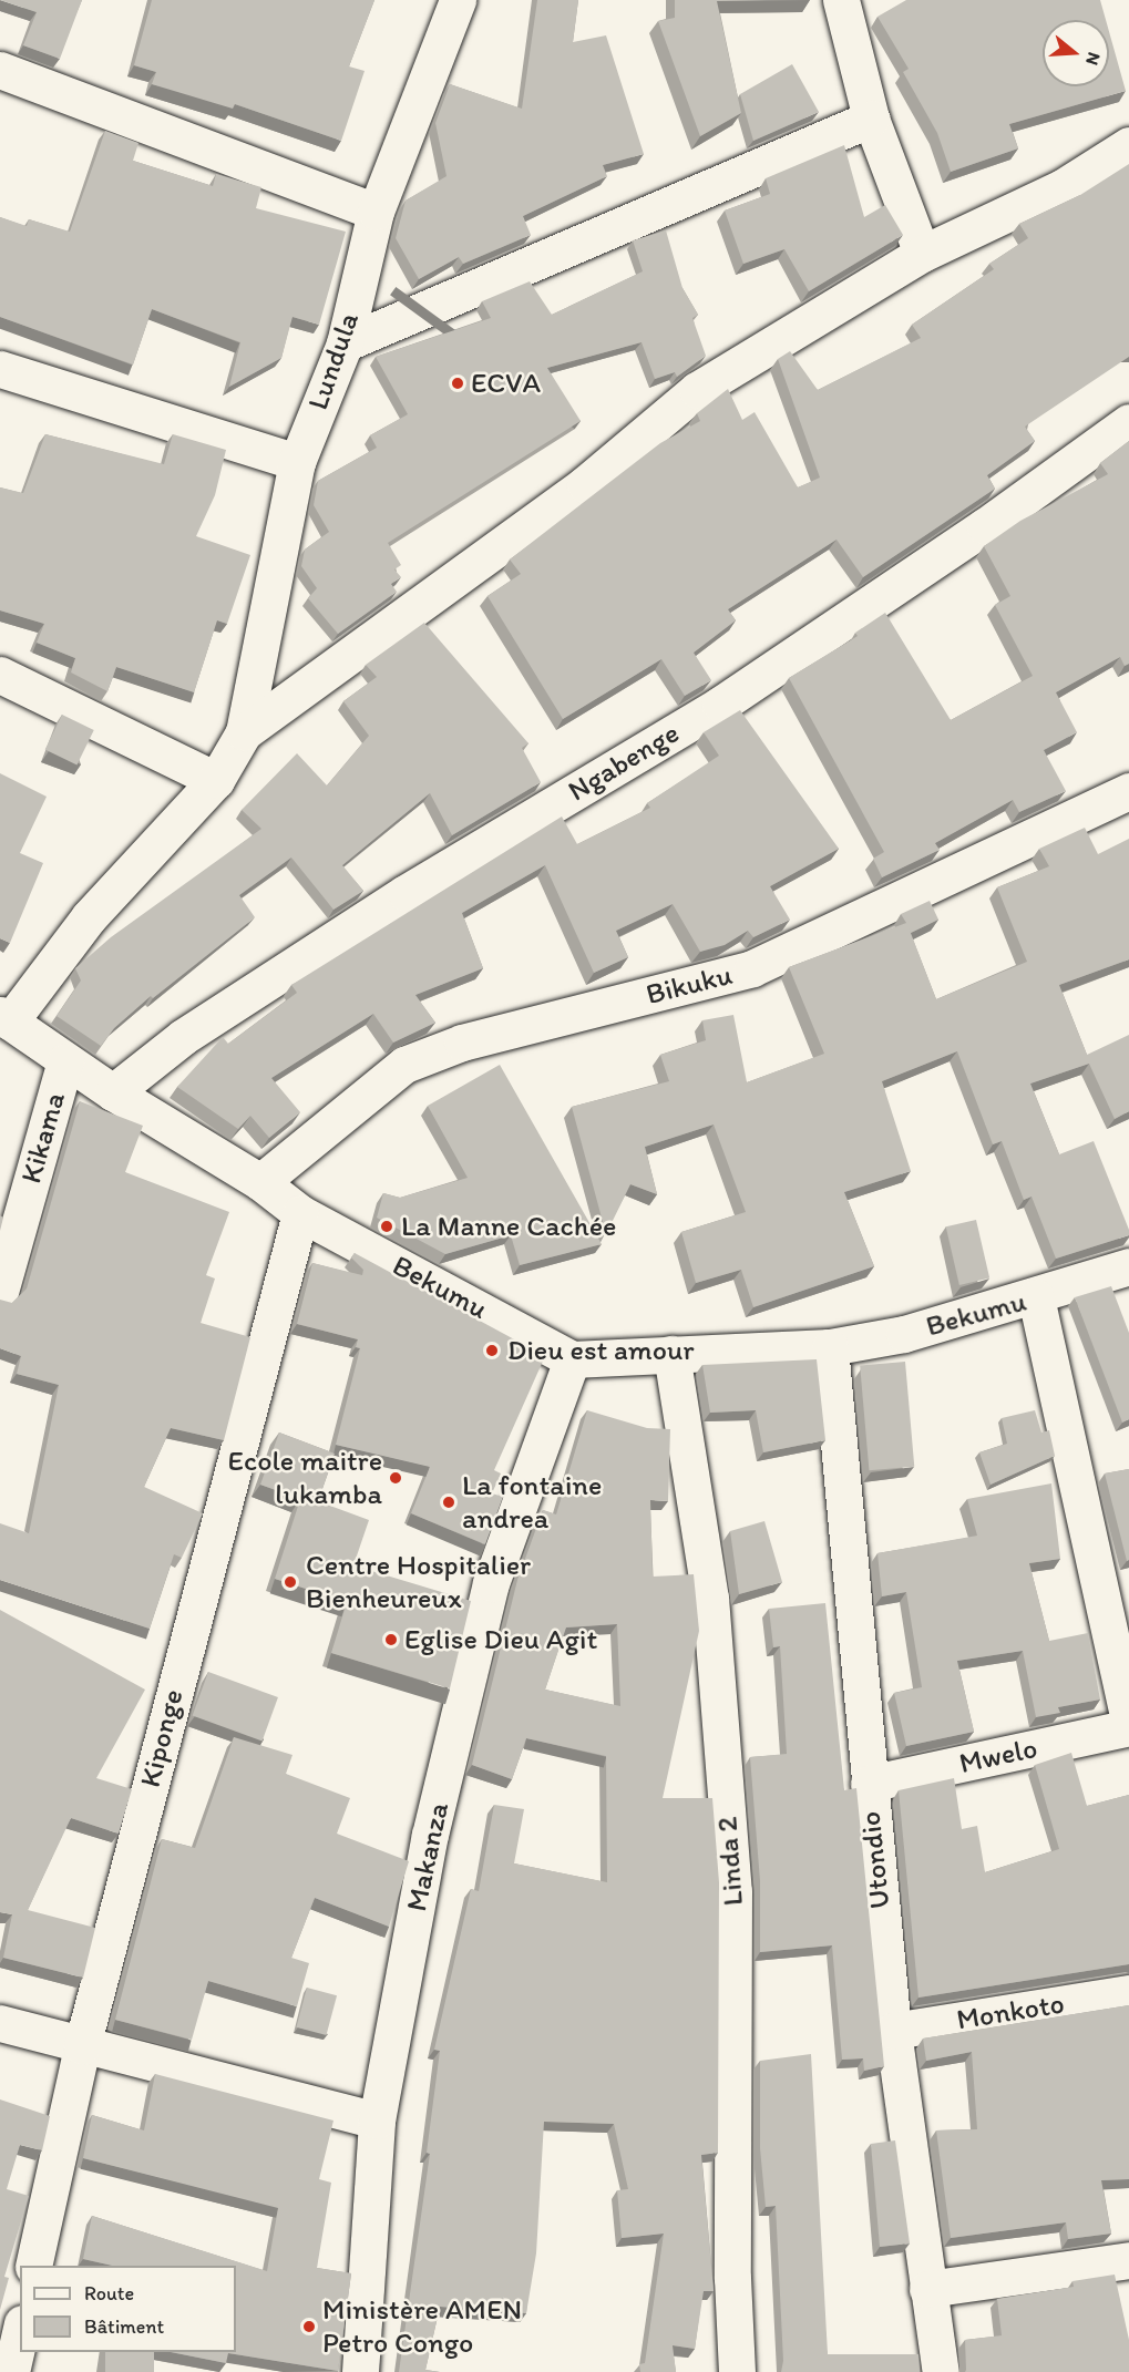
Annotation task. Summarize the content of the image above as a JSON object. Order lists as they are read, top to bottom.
{
  "streets": {
    "street": [
      "Lundula",
      "Ngabenge",
      "Bikuku",
      "Kikama",
      "Bekumu",
      "Kiponge",
      "Mwelo",
      "Makanza",
      "Utondio",
      "Linda 2",
      "Monkoto"
    ]
  },
  "crossings": [
    ["Ngabenge", "Bekumu"],
    ["Bikuku", "Bekumu"],
    ["Kikama", "Bekumu"],
    ["Bekumu", "Kiponge"],
    ["Bekumu", "Makanza"],
    ["Bekumu", "Utondio"],
    ["Bekumu", "Linda 2"],
    ["Mwelo", "Utondio"],
    ["Utondio", "Monkoto"]
  ],
  "places": [
    "ECVA",
    "La Manne Cachée",
    "Dieu est amour",
    "Ecole maitre lukamba",
    "La fontaine andrea",
    "Centre Hospitalier Bienheureux",
    "Eglise Dieu Agit",
    "Ministère AMEN Petro Congo"
  ],
  "legend": ["Route", "Bâtiment"],
  "north": "right"
}
